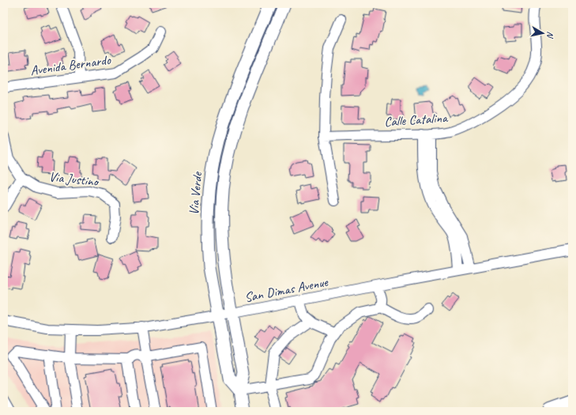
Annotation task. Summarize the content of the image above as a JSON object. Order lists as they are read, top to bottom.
{
  "streets": {
    "main road": ["Via Verde"],
    "street": [
      "Avenida Bernardo",
      "Calle Catalina",
      "Via Justino",
      "San Dimas Avenue"
    ]
  },
  "crossings": [
    ["Via Verde", "San Dimas Avenue"]
  ],
  "north": "right"
}
